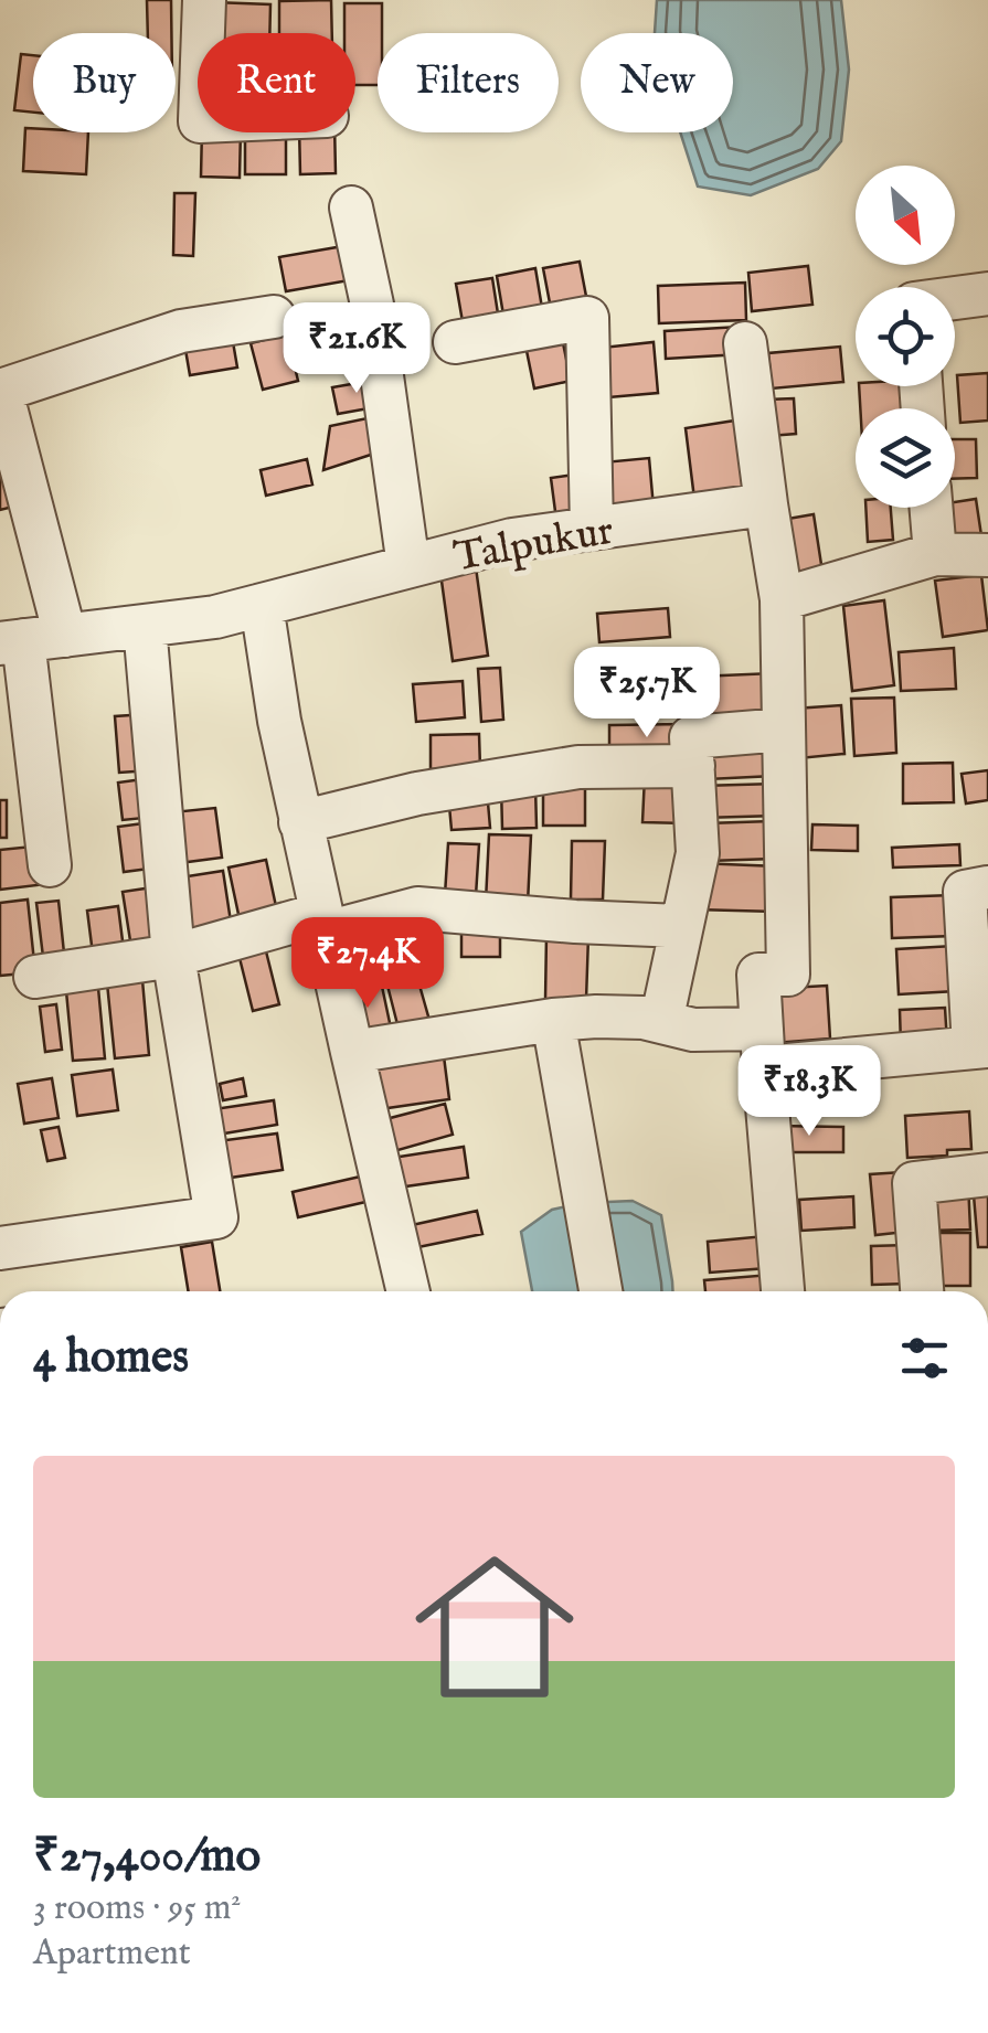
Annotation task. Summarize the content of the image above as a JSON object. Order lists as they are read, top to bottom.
{
  "streets": {
    "street": ["Talpukur"]
  },
  "north": "bottom right",
  "page": {
    "chip": [
      "Buy",
      "Rent",
      "Filters",
      "New"
    ],
    "price": [
      "₹21.6K",
      "₹25.7K",
      "₹27.4K",
      "₹18.3K"
    ],
    "heading": "4 homes",
    "list": [
      {
        "name": "₹27,400/mo",
        "note": "3 rooms · 95 m² · Apartment"
      }
    ]
  }
}
